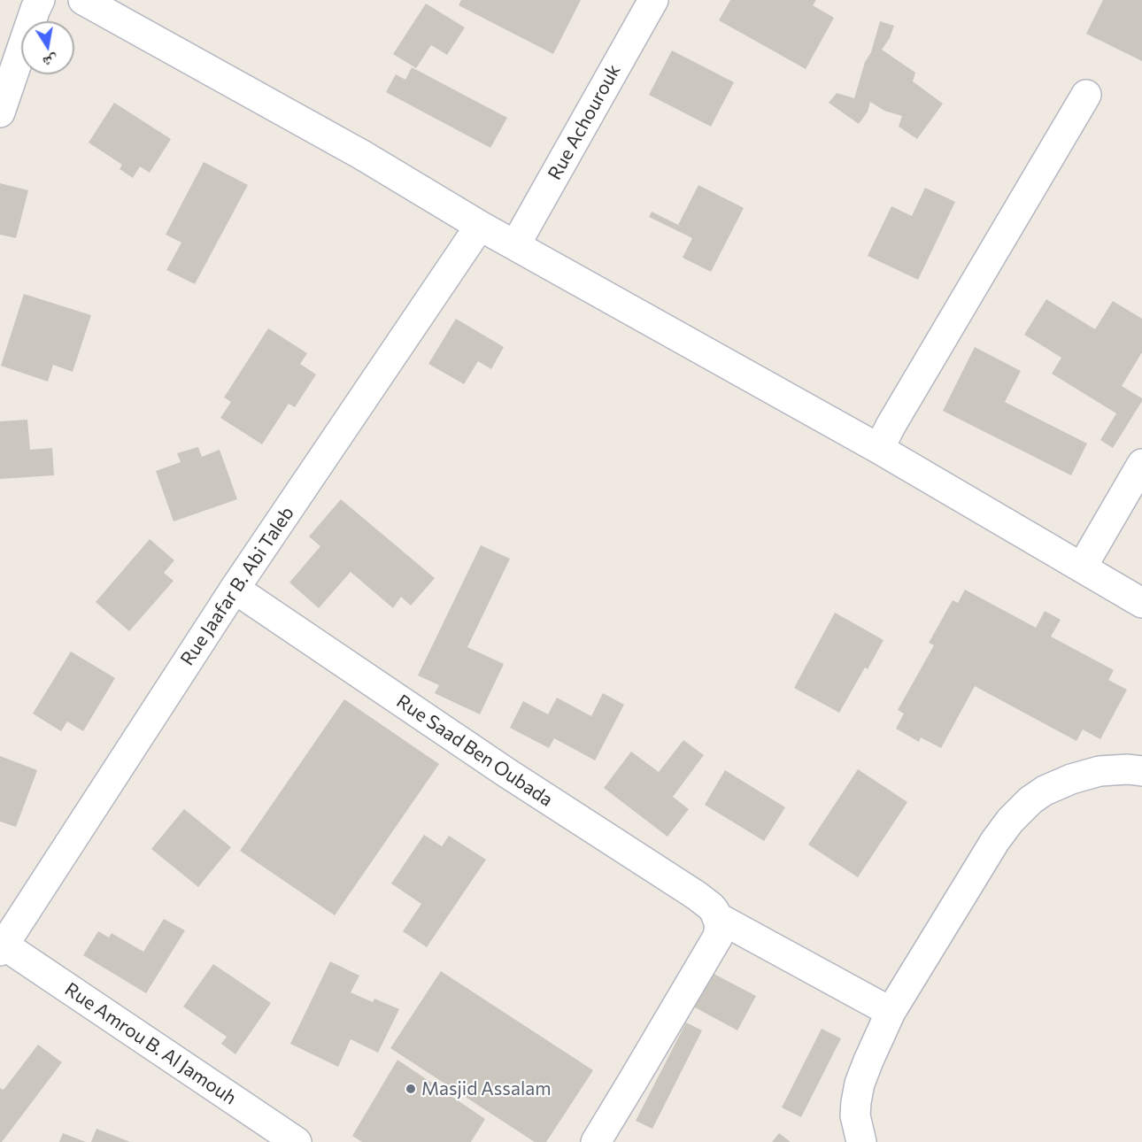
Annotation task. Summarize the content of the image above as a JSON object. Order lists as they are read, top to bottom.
{
  "streets": {
    "street": [
      "Rue Achourouk",
      "Rue Jaafar B. Abi Taleb",
      "Rue Saad Ben Oubada",
      "Rue Amrou B. Al Jamouh"
    ]
  },
  "crossings": [
    ["Rue Jaafar B. Abi Taleb", "Rue Saad Ben Oubada"],
    ["Rue Jaafar B. Abi Taleb", "Rue Amrou B. Al Jamouh"]
  ],
  "places": ["Masjid Assalam"],
  "north": "bottom"
}
